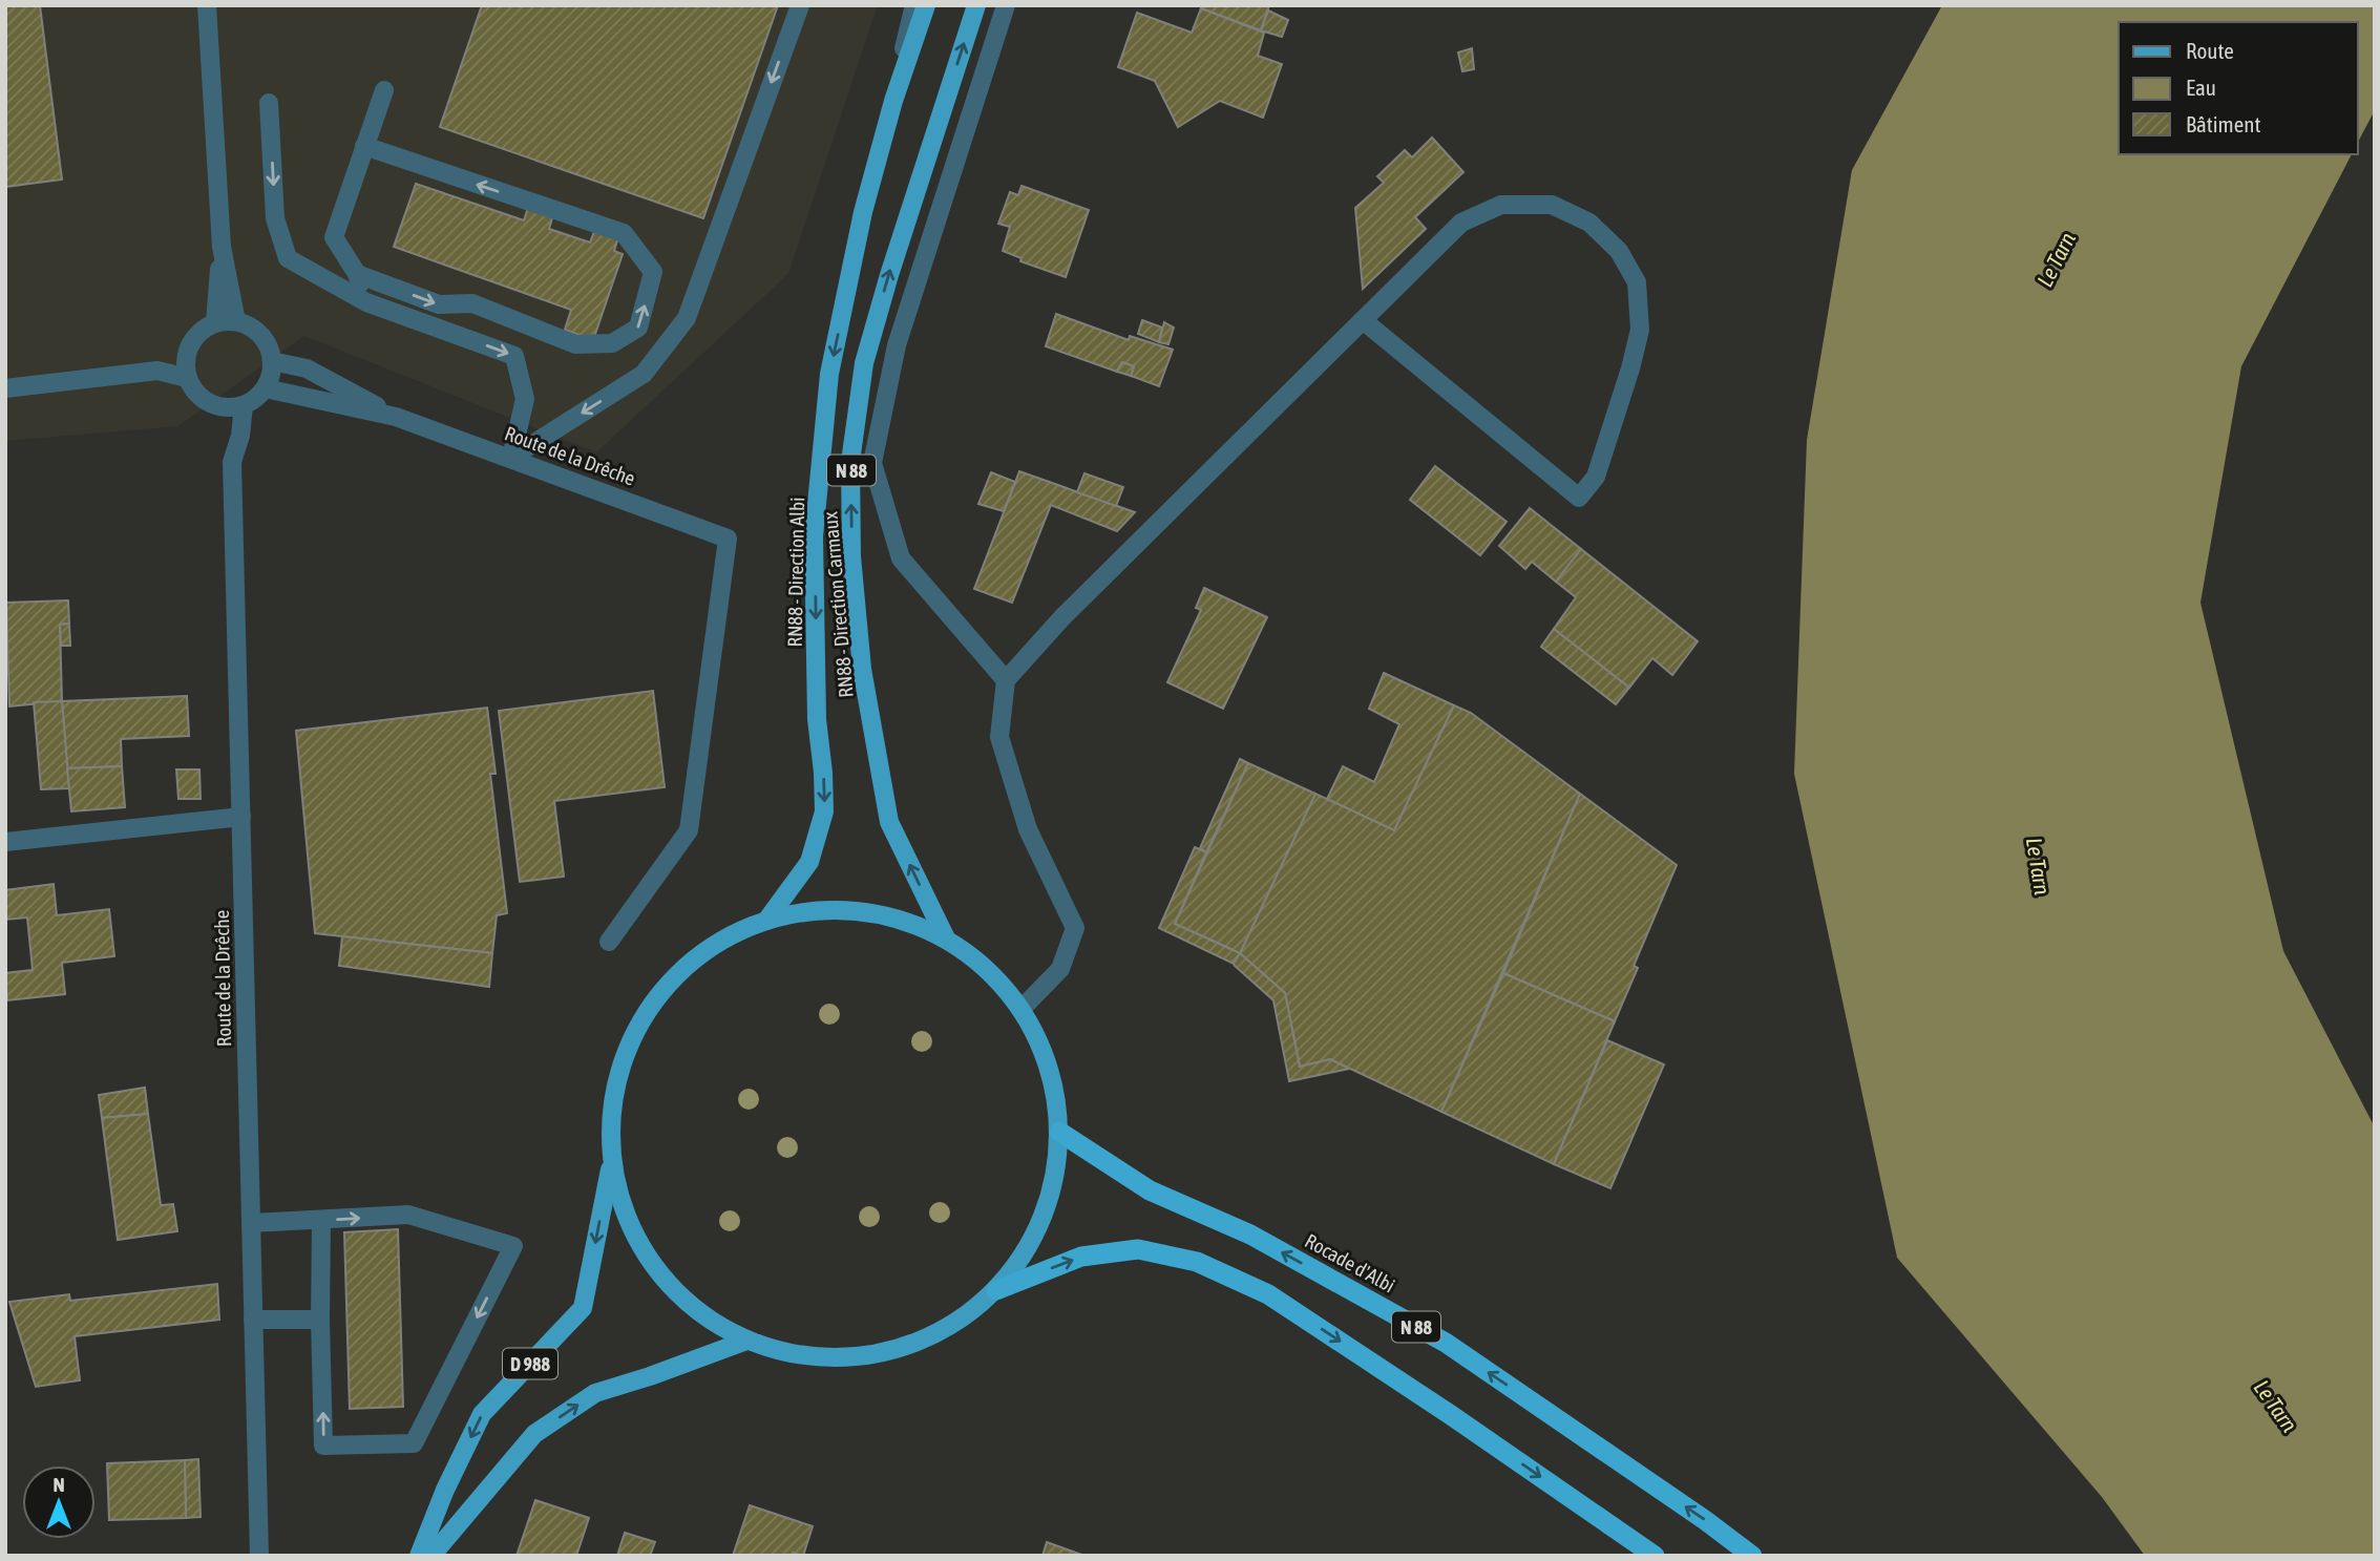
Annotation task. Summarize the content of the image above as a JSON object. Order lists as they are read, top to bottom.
{
  "streets": {
    "highway": ["N 88", "Rocade d'Albi"],
    "main road": ["RN88 - Direction Albi", "RN88 - Direction Carmaux", "D 988"],
    "street": ["Route de la Drêche"]
  },
  "one_way": ["RN88 - Direction Carmaux"],
  "water": ["Le Tarn"],
  "legend": ["Route", "Eau", "Bâtiment"],
  "north": "top"
}
